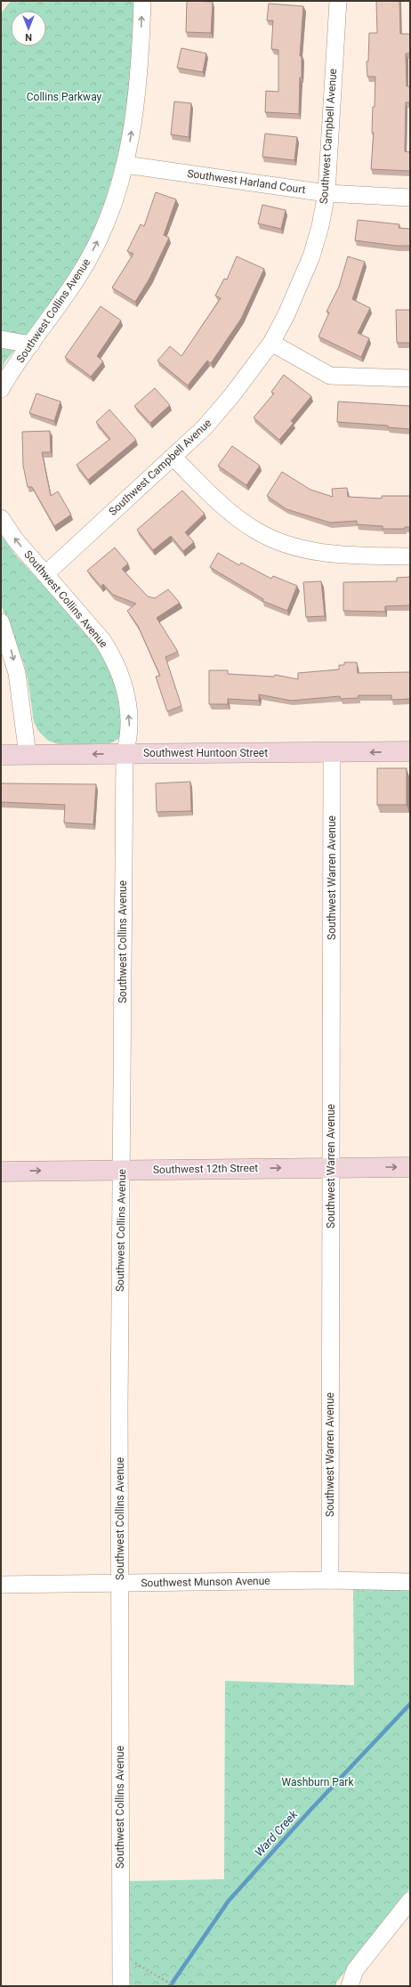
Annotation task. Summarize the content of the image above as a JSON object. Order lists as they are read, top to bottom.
{
  "streets": {
    "main road": ["Southwest Huntoon Street", "Southwest 12th Street"],
    "street": [
      "Southwest Campbell Avenue",
      "Southwest Harland Court",
      "Southwest Collins Avenue",
      "Southwest Warren Avenue",
      "Southwest Munson Avenue"
    ]
  },
  "crossings": [
    ["Southwest Campbell Avenue", "Southwest Harland Court"],
    ["Southwest Campbell Avenue", "Southwest Collins Avenue"],
    ["Southwest Harland Court", "Southwest Collins Avenue"],
    ["Southwest Collins Avenue", "Southwest Huntoon Street"],
    ["Southwest Collins Avenue", "Southwest 12th Street"],
    ["Southwest Collins Avenue", "Southwest Munson Avenue"],
    ["Southwest Huntoon Street", "Southwest Warren Avenue"],
    ["Southwest Warren Avenue", "Southwest 12th Street"],
    ["Southwest Warren Avenue", "Southwest Munson Avenue"]
  ],
  "one_way": ["Southwest Huntoon Street", "Southwest 12th Street"],
  "water": ["Ward Creek"],
  "parks": ["Collins Parkway", "Washburn Park"],
  "north": "bottom"
}
